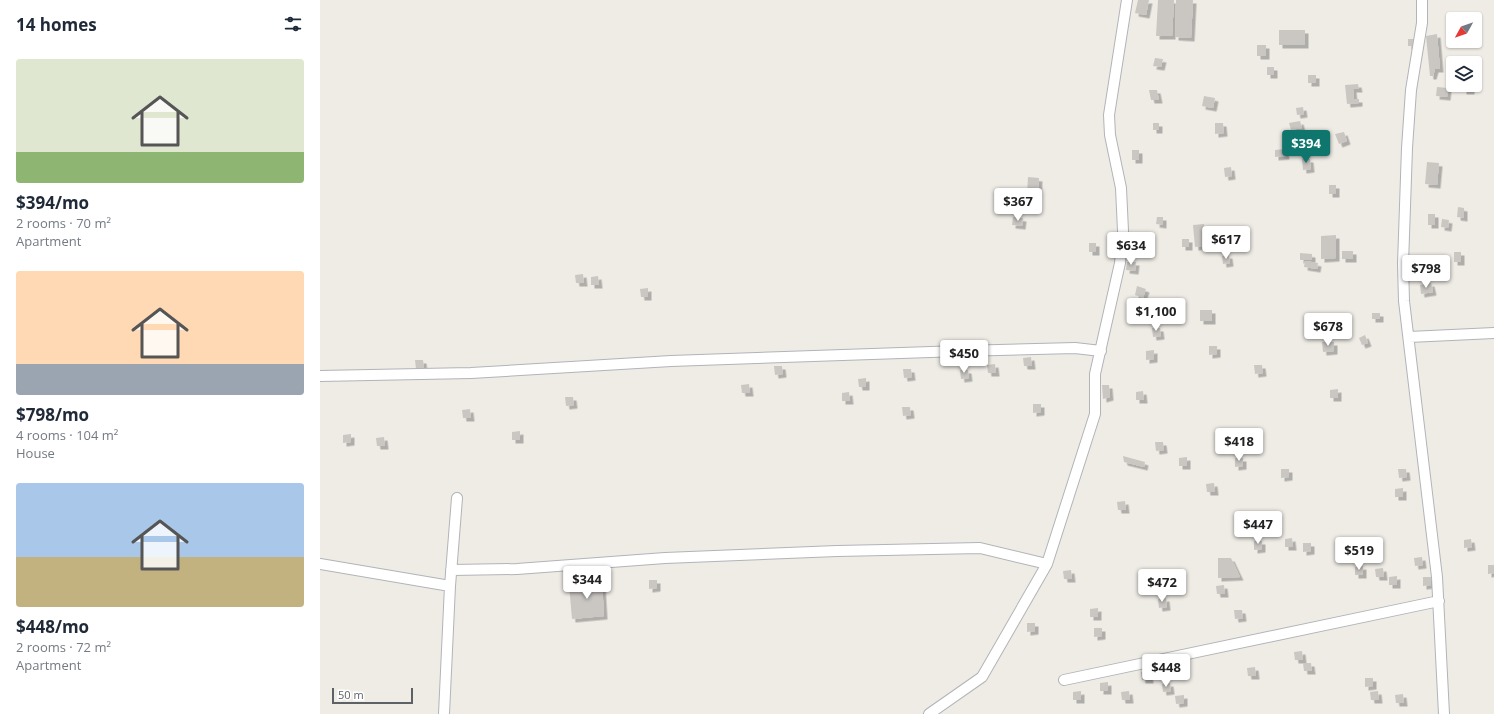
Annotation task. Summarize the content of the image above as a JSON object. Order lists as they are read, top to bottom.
{
  "scale_bar": "50 m",
  "north": "bottom left",
  "page": {
    "heading": "14 homes",
    "list": [
      {
        "name": "$394/mo",
        "note": "2 rooms · 70 m² · Apartment"
      },
      {
        "name": "$798/mo",
        "note": "4 rooms · 104 m² · House"
      },
      {
        "name": "$448/mo",
        "note": "2 rooms · 72 m² · Apartment"
      }
    ],
    "price": [
      "$394",
      "$367",
      "$617",
      "$634",
      "$798",
      "$1,100",
      "$678",
      "$450",
      "$418",
      "$447",
      "$519",
      "$344",
      "$472",
      "$448"
    ],
    "scale": "50 m"
  }
}
